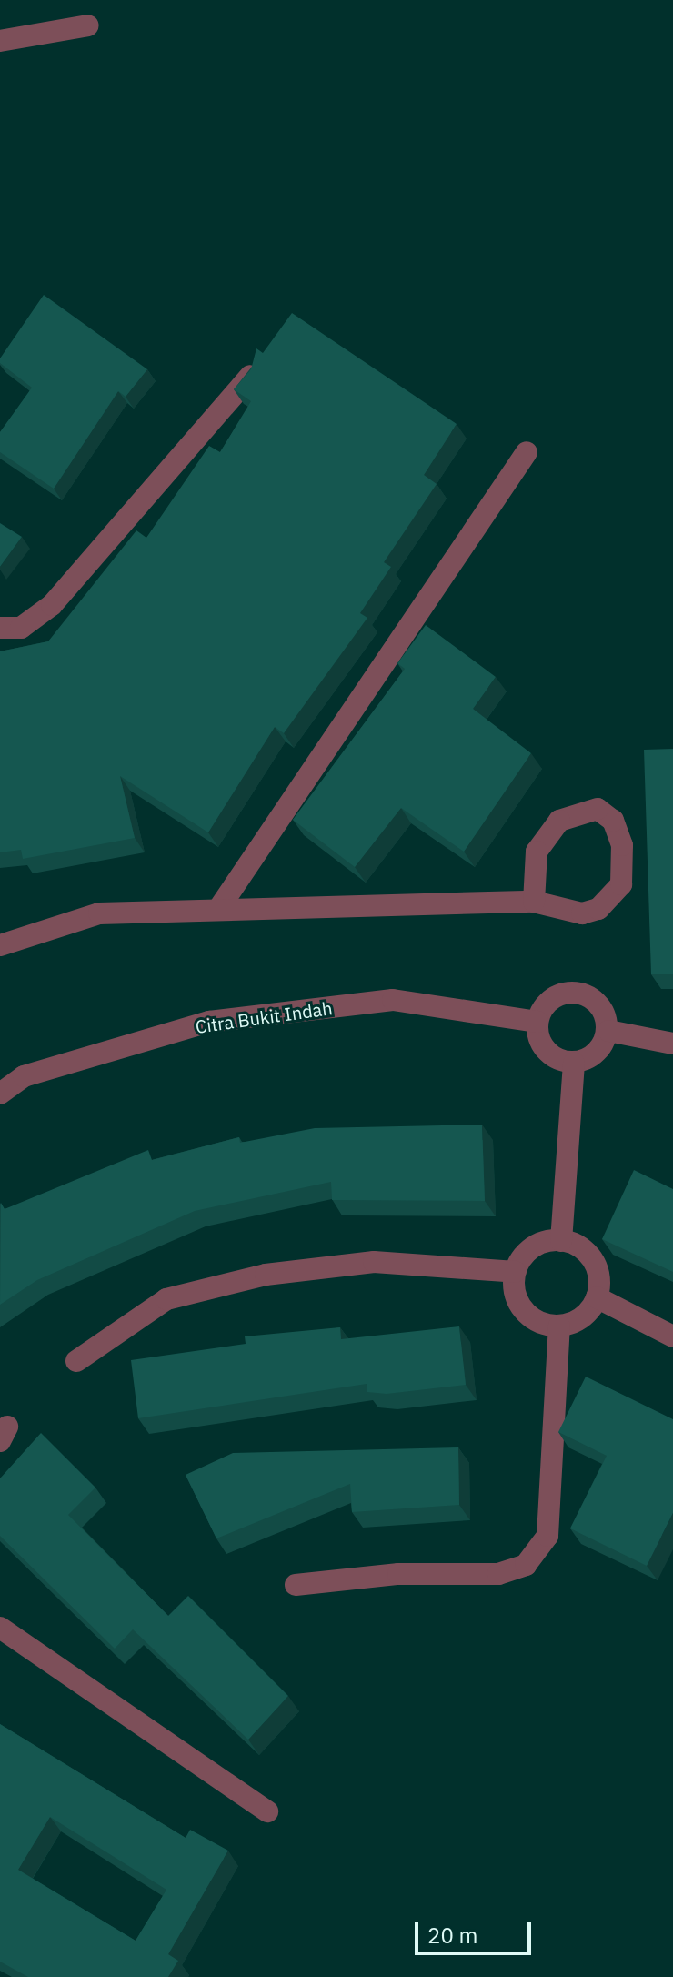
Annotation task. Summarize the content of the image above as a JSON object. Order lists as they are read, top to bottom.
{
  "streets": {
    "street": ["Citra Bukit Indah"]
  },
  "scale_bar": "20 m"
}
